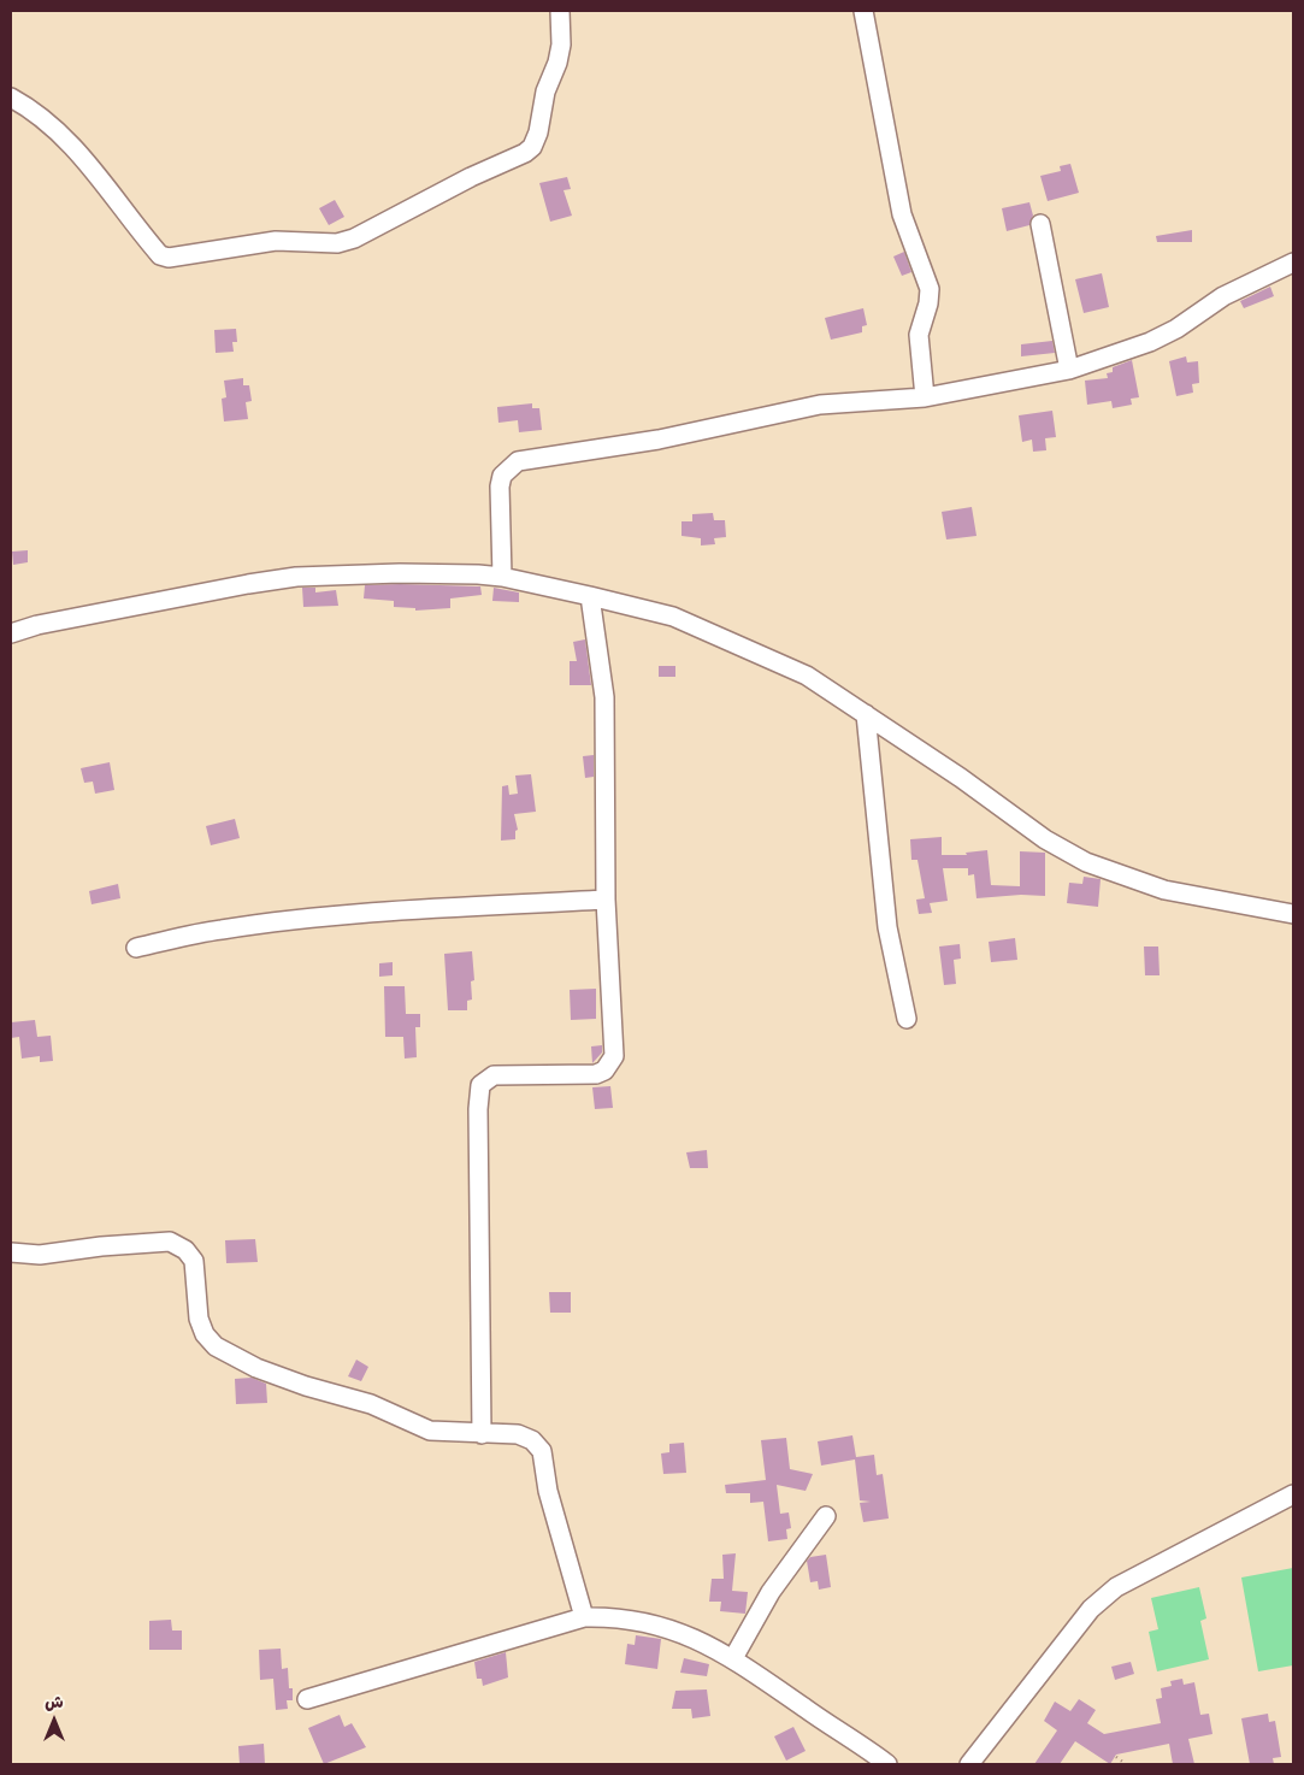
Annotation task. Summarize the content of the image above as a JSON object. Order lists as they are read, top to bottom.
{
  "north": "top"
}
